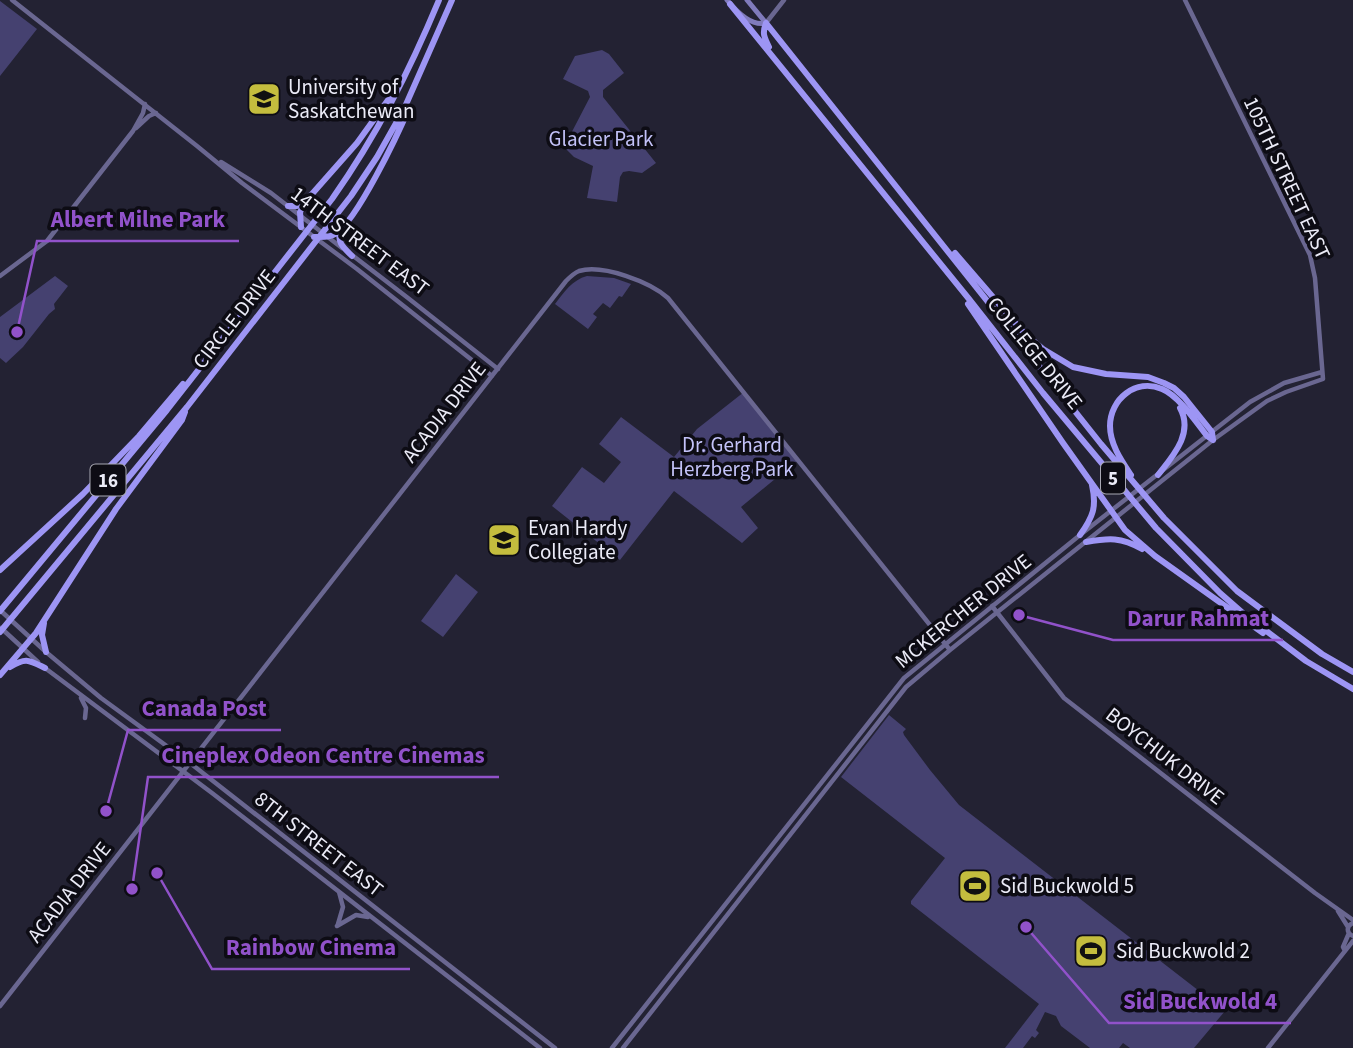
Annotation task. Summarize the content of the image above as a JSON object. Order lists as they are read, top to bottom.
{
  "streets": {
    "highway": [
      "CIRCLE DRIVE",
      "COLLEGE DRIVE",
      "5",
      "16"
    ],
    "street": [
      "105TH STREET EAST",
      "14TH STREET EAST",
      "ACADIA DRIVE",
      "MCKERCHER DRIVE",
      "BOYCHUK DRIVE",
      "8TH STREET EAST"
    ]
  },
  "crossings": [
    ["105TH STREET EAST", "MCKERCHER DRIVE"],
    ["14TH STREET EAST", "ACADIA DRIVE"],
    ["CIRCLE DRIVE", "8TH STREET EAST"],
    ["ACADIA DRIVE", "MCKERCHER DRIVE"],
    ["ACADIA DRIVE", "8TH STREET EAST"],
    ["MCKERCHER DRIVE", "BOYCHUK DRIVE"]
  ],
  "parks": ["Glacier Park", "Dr. Gerhard Herzberg Park"],
  "places": {
    "school or university": ["University of Saskatchewan", "Evan Hardy Collegiate"],
    "other": [
      "Albert Milne Park",
      "Darur Rahmat",
      "Canada Post",
      "Rainbow Cinema",
      "Cineplex Odeon Centre Cinemas",
      "Sid Buckwold 4"
    ],
    "sports": ["Sid Buckwold 5", "Sid Buckwold 2"]
  }
}
